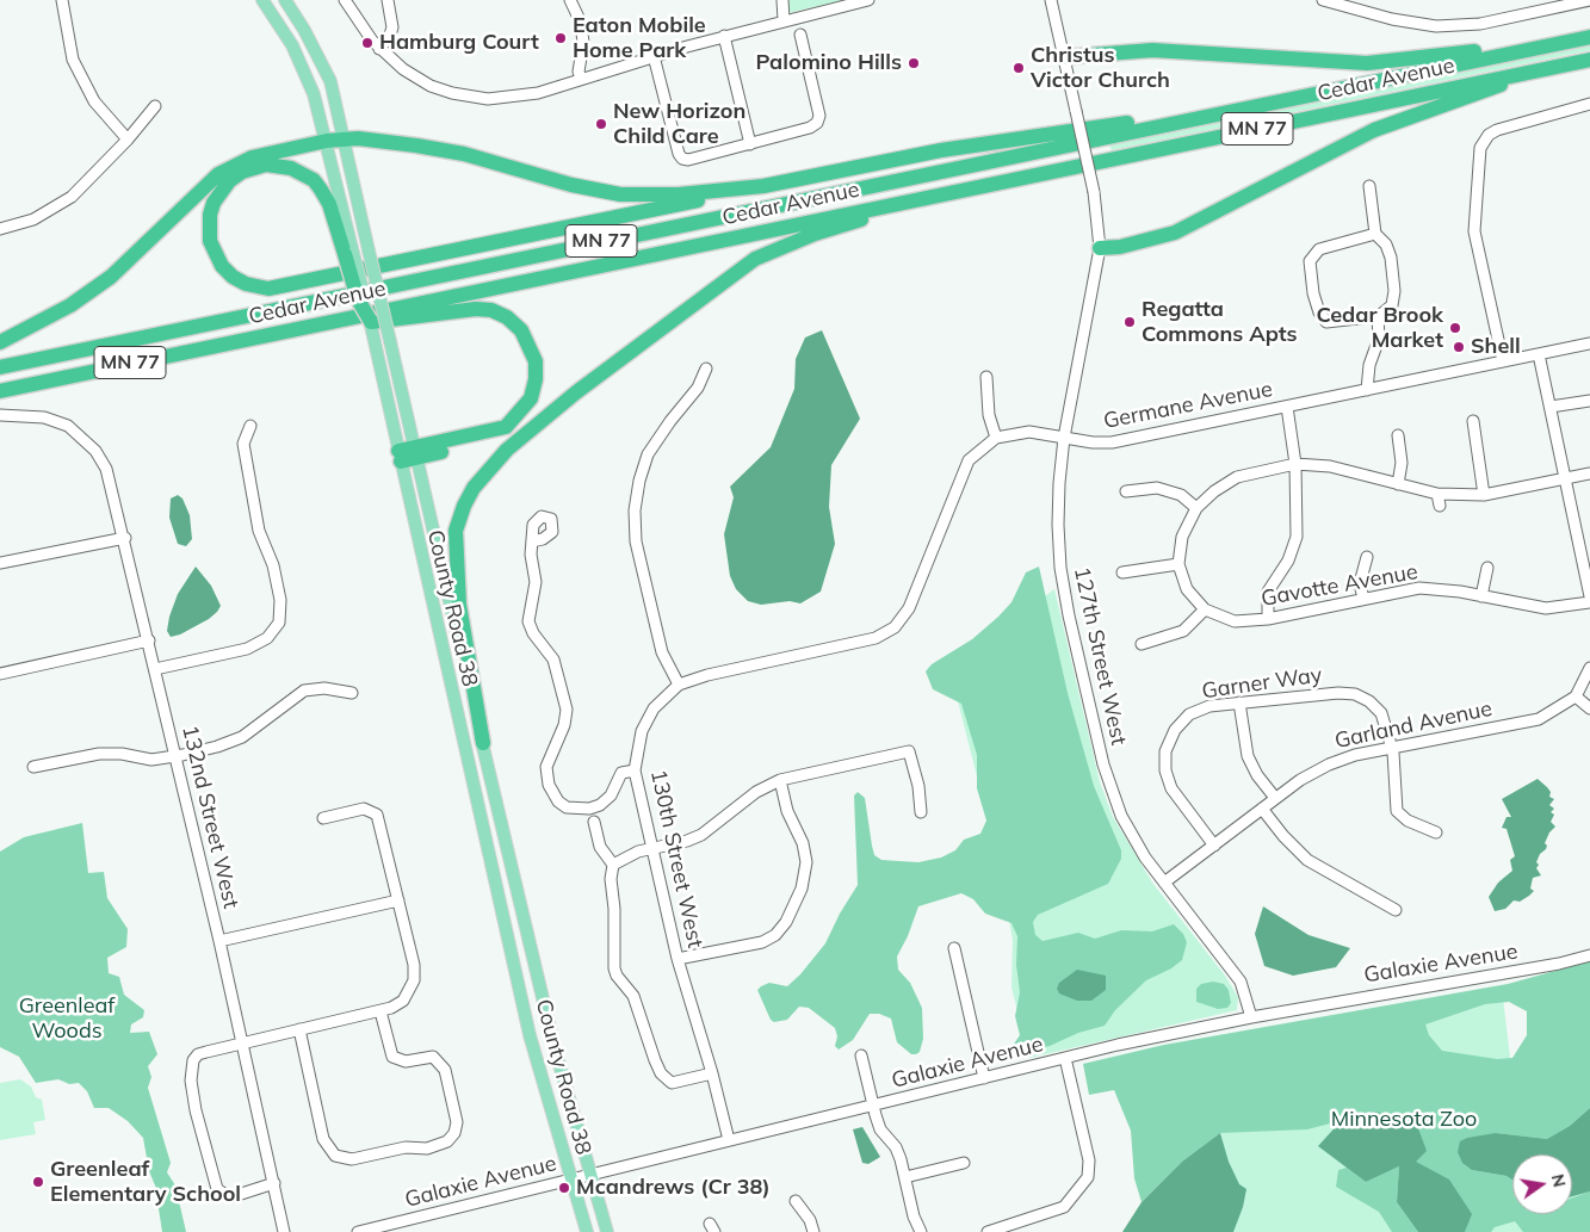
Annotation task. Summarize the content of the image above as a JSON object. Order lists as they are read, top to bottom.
{
  "streets": {
    "highway": ["Cedar Avenue", "MN 77"],
    "main road": ["County Road 38"],
    "street": [
      "Germane Avenue",
      "Gavotte Avenue",
      "127th Street West",
      "Garner Way",
      "Garland Avenue",
      "132nd Street West",
      "130th Street West",
      "Galaxie Avenue"
    ]
  },
  "crossings": [
    ["Germane Avenue", "127th Street West"],
    ["Germane Avenue", "130th Street West"],
    ["County Road 38", "Galaxie Avenue"],
    ["127th Street West", "Garland Avenue"],
    ["127th Street West", "Galaxie Avenue"],
    ["Garner Way", "Garland Avenue"],
    ["130th Street West", "Galaxie Avenue"]
  ],
  "parks": ["Greenleaf Woods", "Minnesota Zoo"],
  "places": [
    "Eaton Mobile Home Park",
    "Hamburg Court",
    "Palomino Hills",
    "Christus Victor Church",
    "New Horizon Child Care",
    "Regatta Commons Apts",
    "Cedar Brook Market",
    "Shell",
    "Greenleaf Elementary School",
    "Mcandrews (Cr 38)"
  ],
  "north": "right"
}
